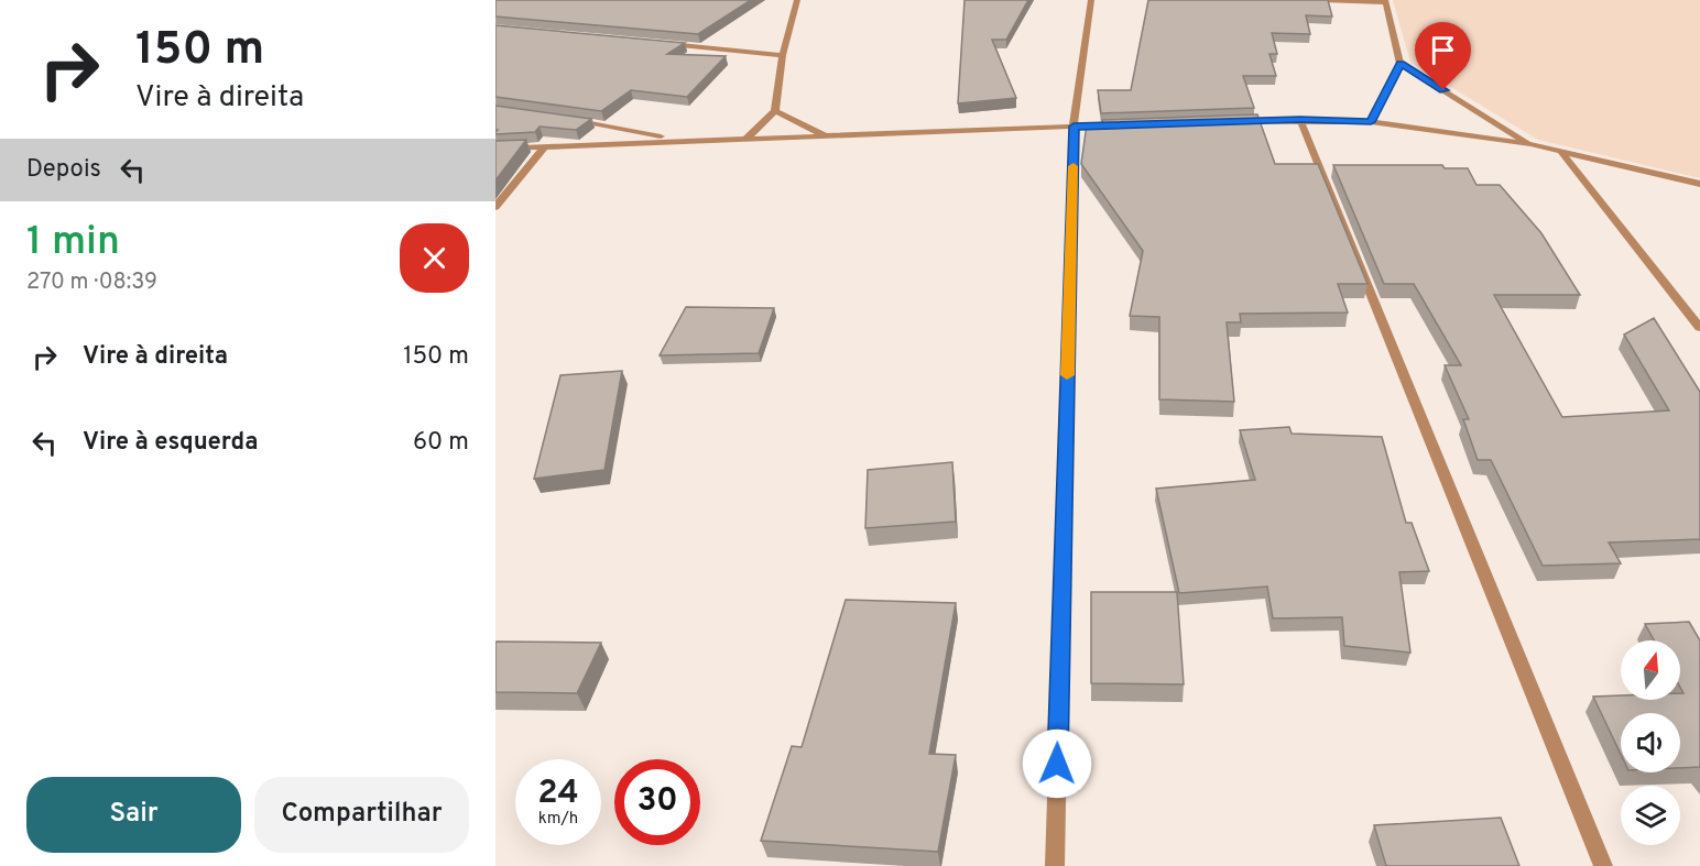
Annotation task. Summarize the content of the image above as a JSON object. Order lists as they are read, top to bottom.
{
  "north": "top",
  "page": {
    "turn": ["150 m", "Vire à direita"],
    "then": "Depois",
    "heading": ["1 min", "270 m · 08:39"],
    "list": [
      {
        "name": "Vire à direita",
        "value": "150 m"
      },
      {
        "name": "Vire à esquerda",
        "value": "60 m"
      }
    ],
    "speed": "24 km/h",
    "limit": "30",
    "buttons": ["Sair", "Compartilhar"]
  }
}
